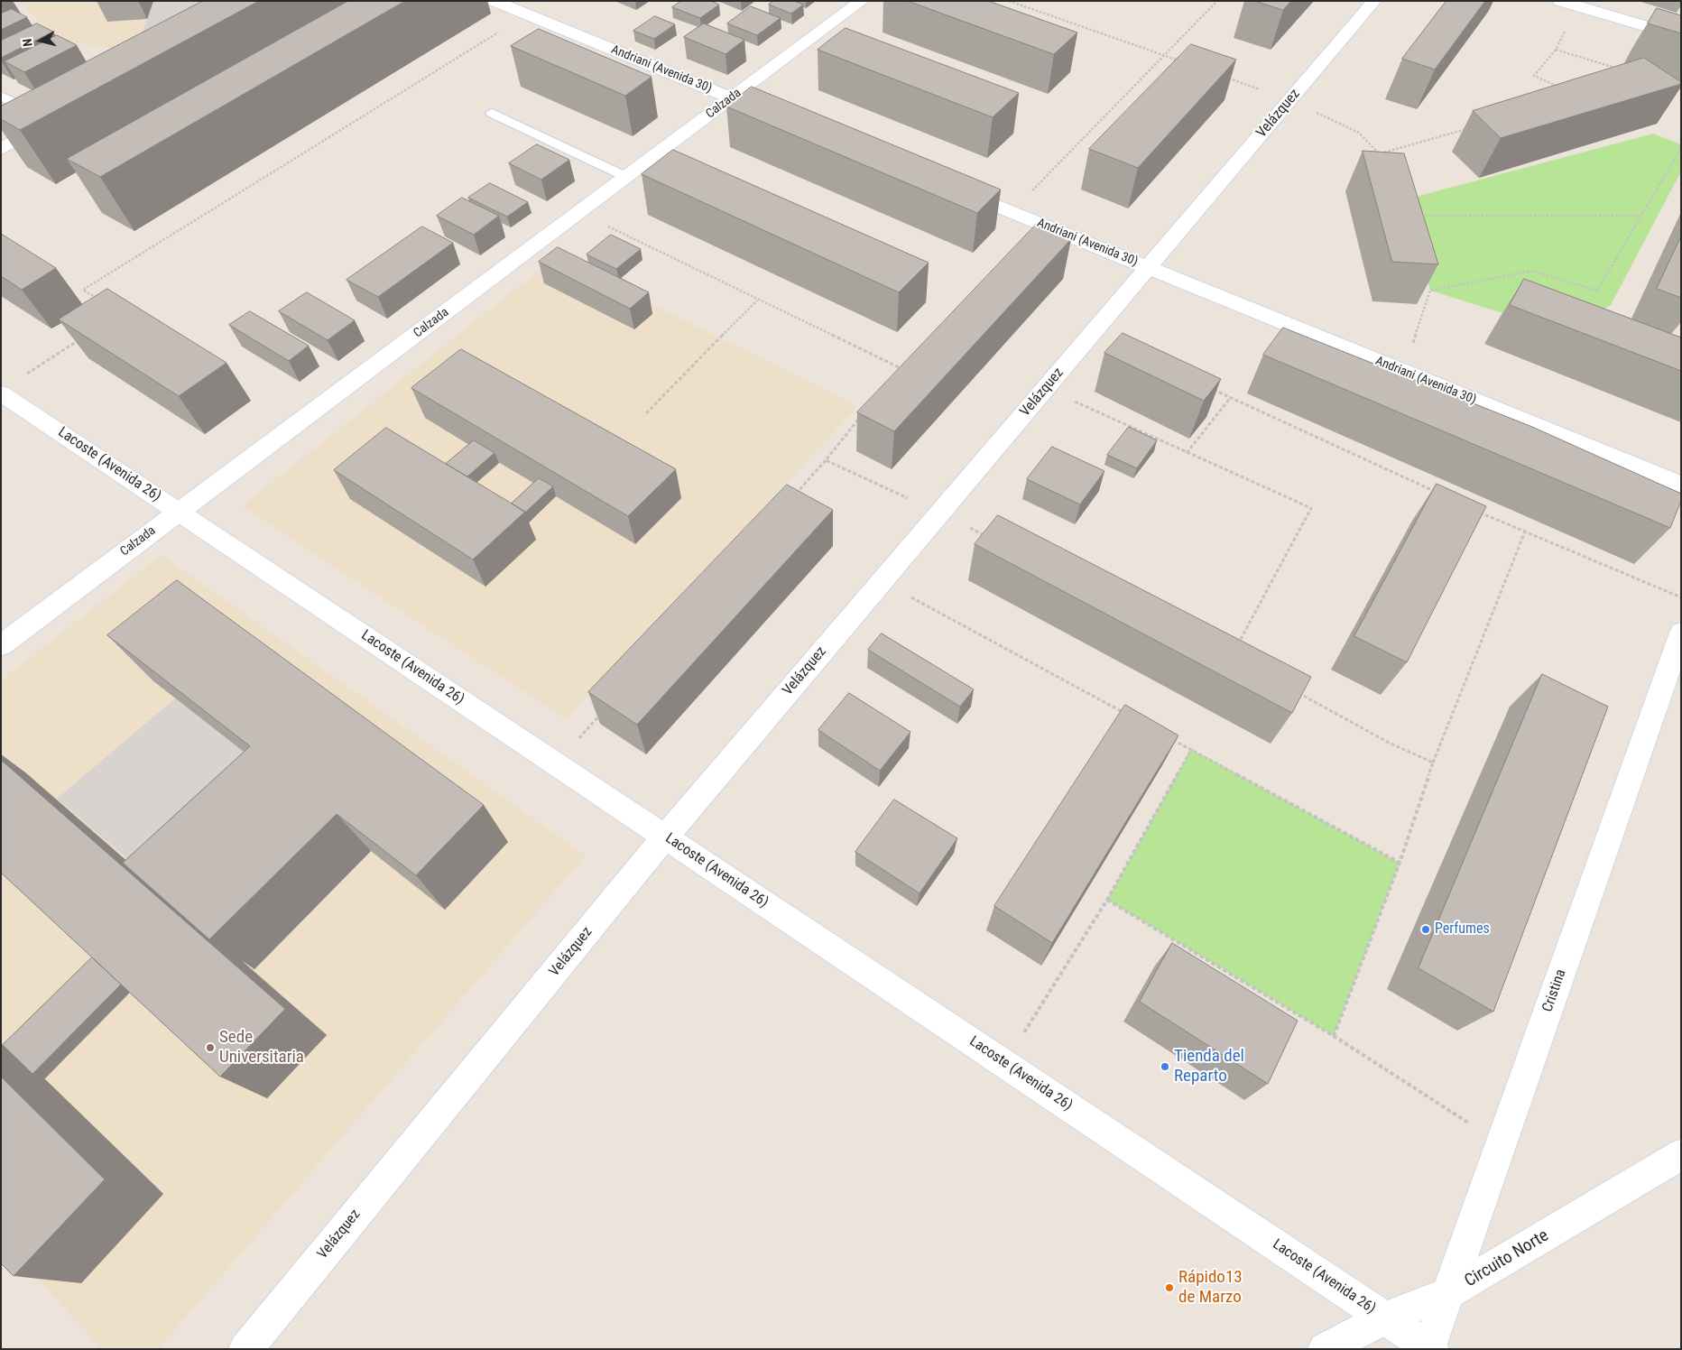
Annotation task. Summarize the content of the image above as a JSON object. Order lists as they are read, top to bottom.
{
  "streets": {
    "street": [
      "Andriani (Avenida 30)",
      "Calzada",
      "Velázquez",
      "Lacoste (Avenida 26)",
      "Cristina",
      "Circuito Norte"
    ]
  },
  "crossings": [
    ["Andriani (Avenida 30)", "Calzada"],
    ["Andriani (Avenida 30)", "Velázquez"],
    ["Calzada", "Lacoste (Avenida 26)"],
    ["Velázquez", "Lacoste (Avenida 26)"],
    ["Lacoste (Avenida 26)", "Cristina"],
    ["Lacoste (Avenida 26)", "Circuito Norte"],
    ["Cristina", "Circuito Norte"]
  ],
  "places": [
    "Perfumes",
    "Sede Universitaria",
    "Tienda del Reparto",
    "Rápido13 de Marzo"
  ],
  "north": "left"
}
